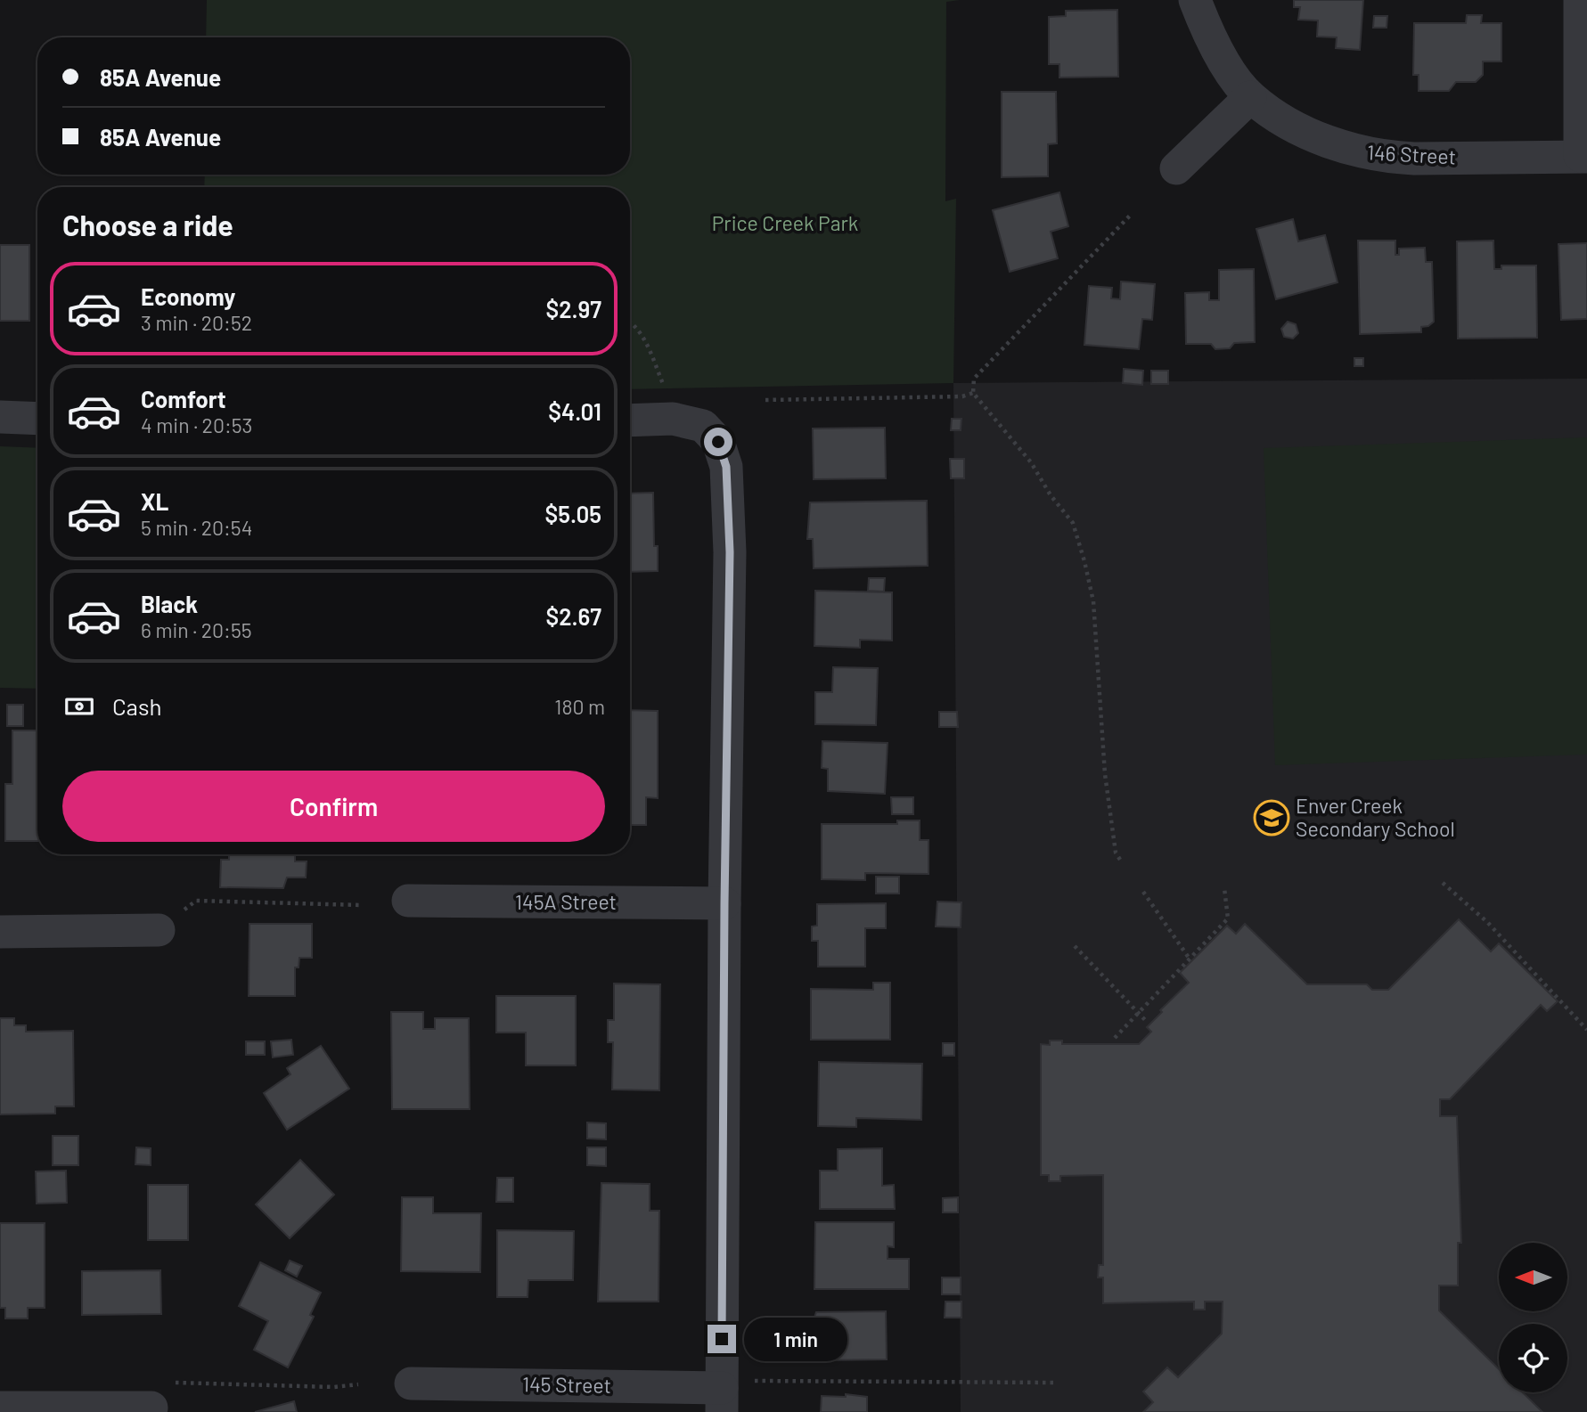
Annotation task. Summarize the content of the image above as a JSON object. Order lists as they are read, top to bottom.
{
  "streets": {
    "street": ["146 Street", "145A Street", "145 Street"]
  },
  "parks": ["Price Creek Park"],
  "places": {
    "school or university": ["Enver Creek Secondary School"]
  },
  "north": "left",
  "page": {
    "banner": ["85A Avenue", "85A Avenue"],
    "heading": "Choose a ride",
    "list": [
      {
        "name": "Economy",
        "note": "3 min · 20:52",
        "value": "$2.97"
      },
      {
        "name": "Comfort",
        "note": "4 min · 20:53",
        "value": "$4.01"
      },
      {
        "name": "XL",
        "note": "5 min · 20:54",
        "value": "$5.05"
      },
      {
        "name": "Black",
        "note": "6 min · 20:55",
        "value": "$2.67"
      }
    ],
    "pay": ["Cash", "180 m"],
    "buttons": "Confirm",
    "bubble": "1 min"
  }
}
